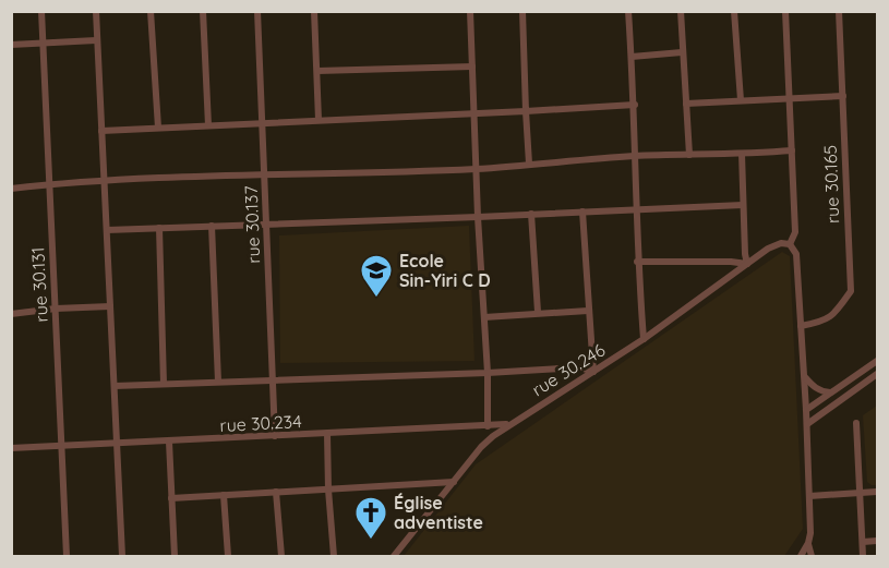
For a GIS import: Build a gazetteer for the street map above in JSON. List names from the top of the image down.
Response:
{
  "streets": {
    "street": [
      "rue 30.165",
      "rue 30.137",
      "rue 30.131",
      "rue 30.246",
      "rue 30.234"
    ]
  },
  "crossings": [
    ["rue 30.137", "rue 30.234"],
    ["rue 30.131", "rue 30.234"],
    ["rue 30.246", "rue 30.234"]
  ],
  "places": {
    "school or university": ["Ecole Sin-Yiri C D"],
    "church": ["Église adventiste"]
  }
}
